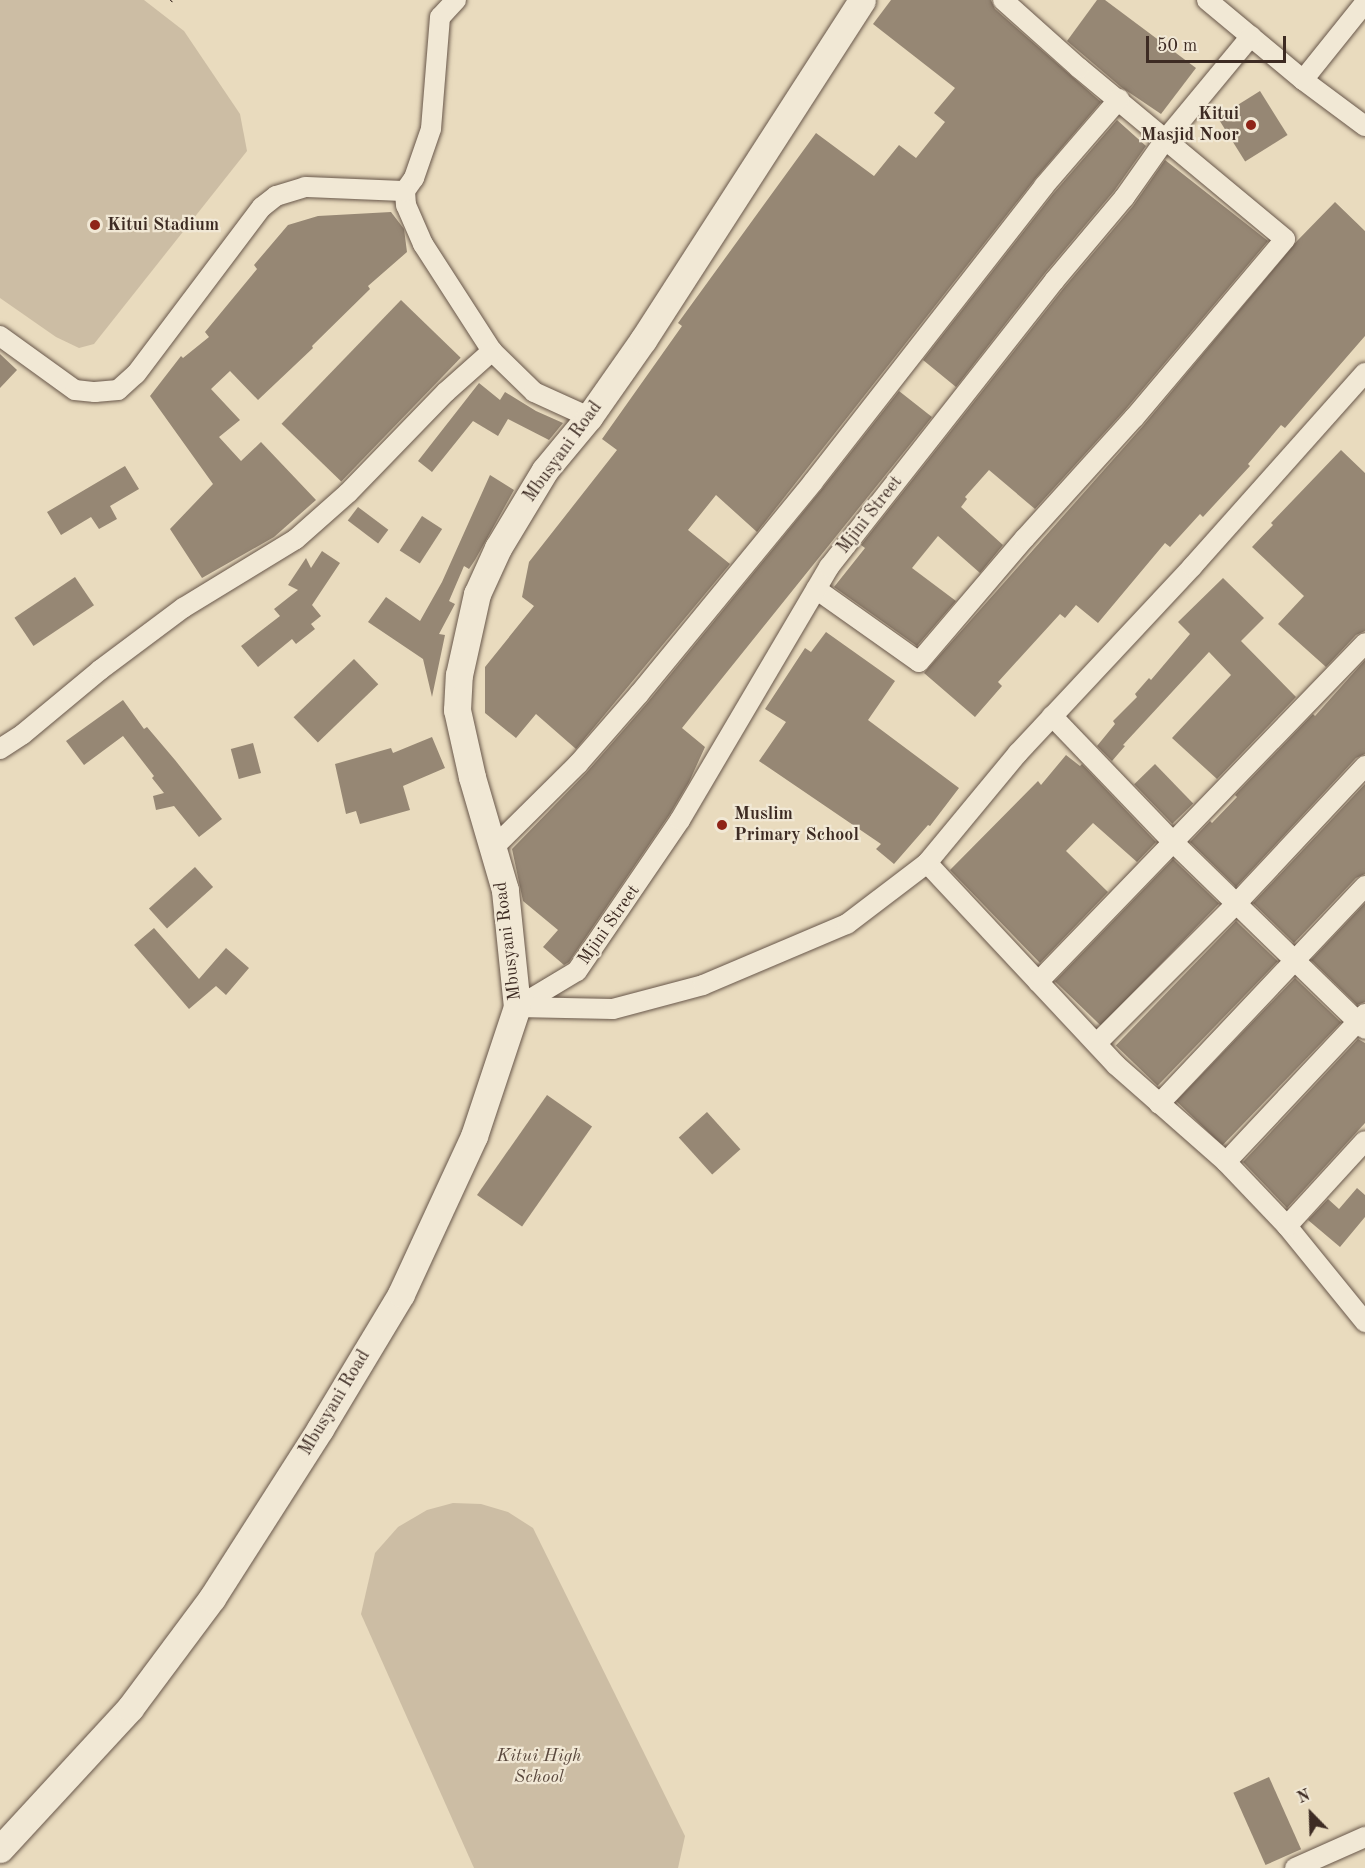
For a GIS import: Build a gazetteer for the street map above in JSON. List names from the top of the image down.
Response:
{
  "streets": {
    "street": ["Mbusyani Road", "Mjini Street"]
  },
  "crossings": [
    ["Mbusyani Road", "Mjini Street"]
  ],
  "parks": ["Kitui High School"],
  "places": ["Kitui Masjid Noor", "Kitui Stadium", "Muslim Primary School"],
  "scale_bar": "50 m",
  "north": "top left"
}
